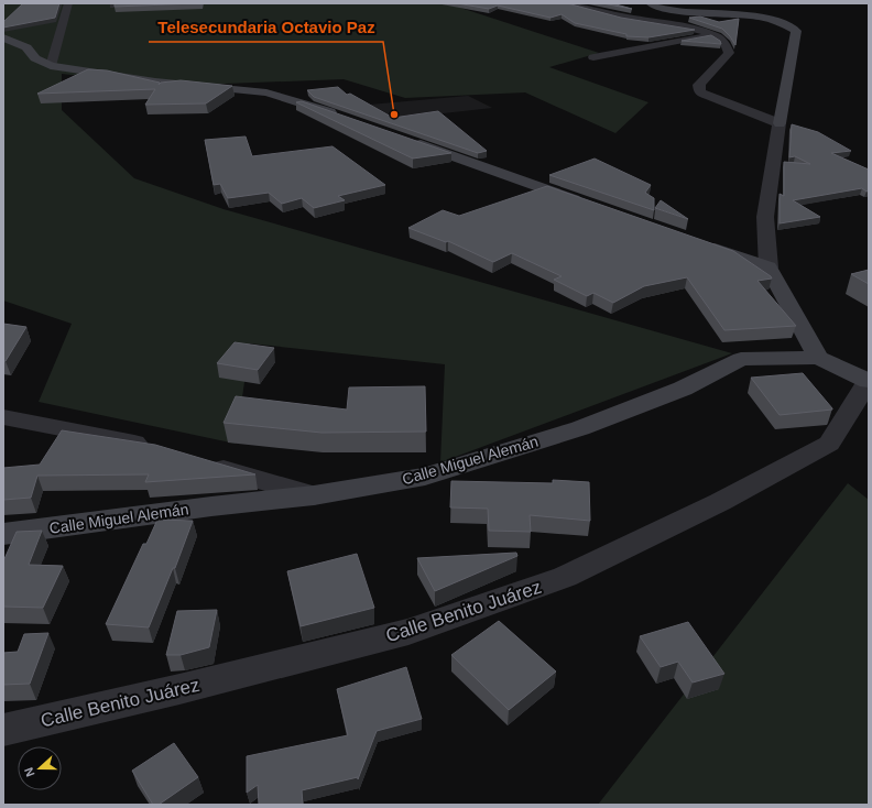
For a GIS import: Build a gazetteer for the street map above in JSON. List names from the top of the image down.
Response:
{
  "streets": {
    "street": ["Calle Miguel Alemán", "Calle Benito Juárez"]
  },
  "places": ["Telesecundaria Octavio Paz"],
  "north": "left"
}
